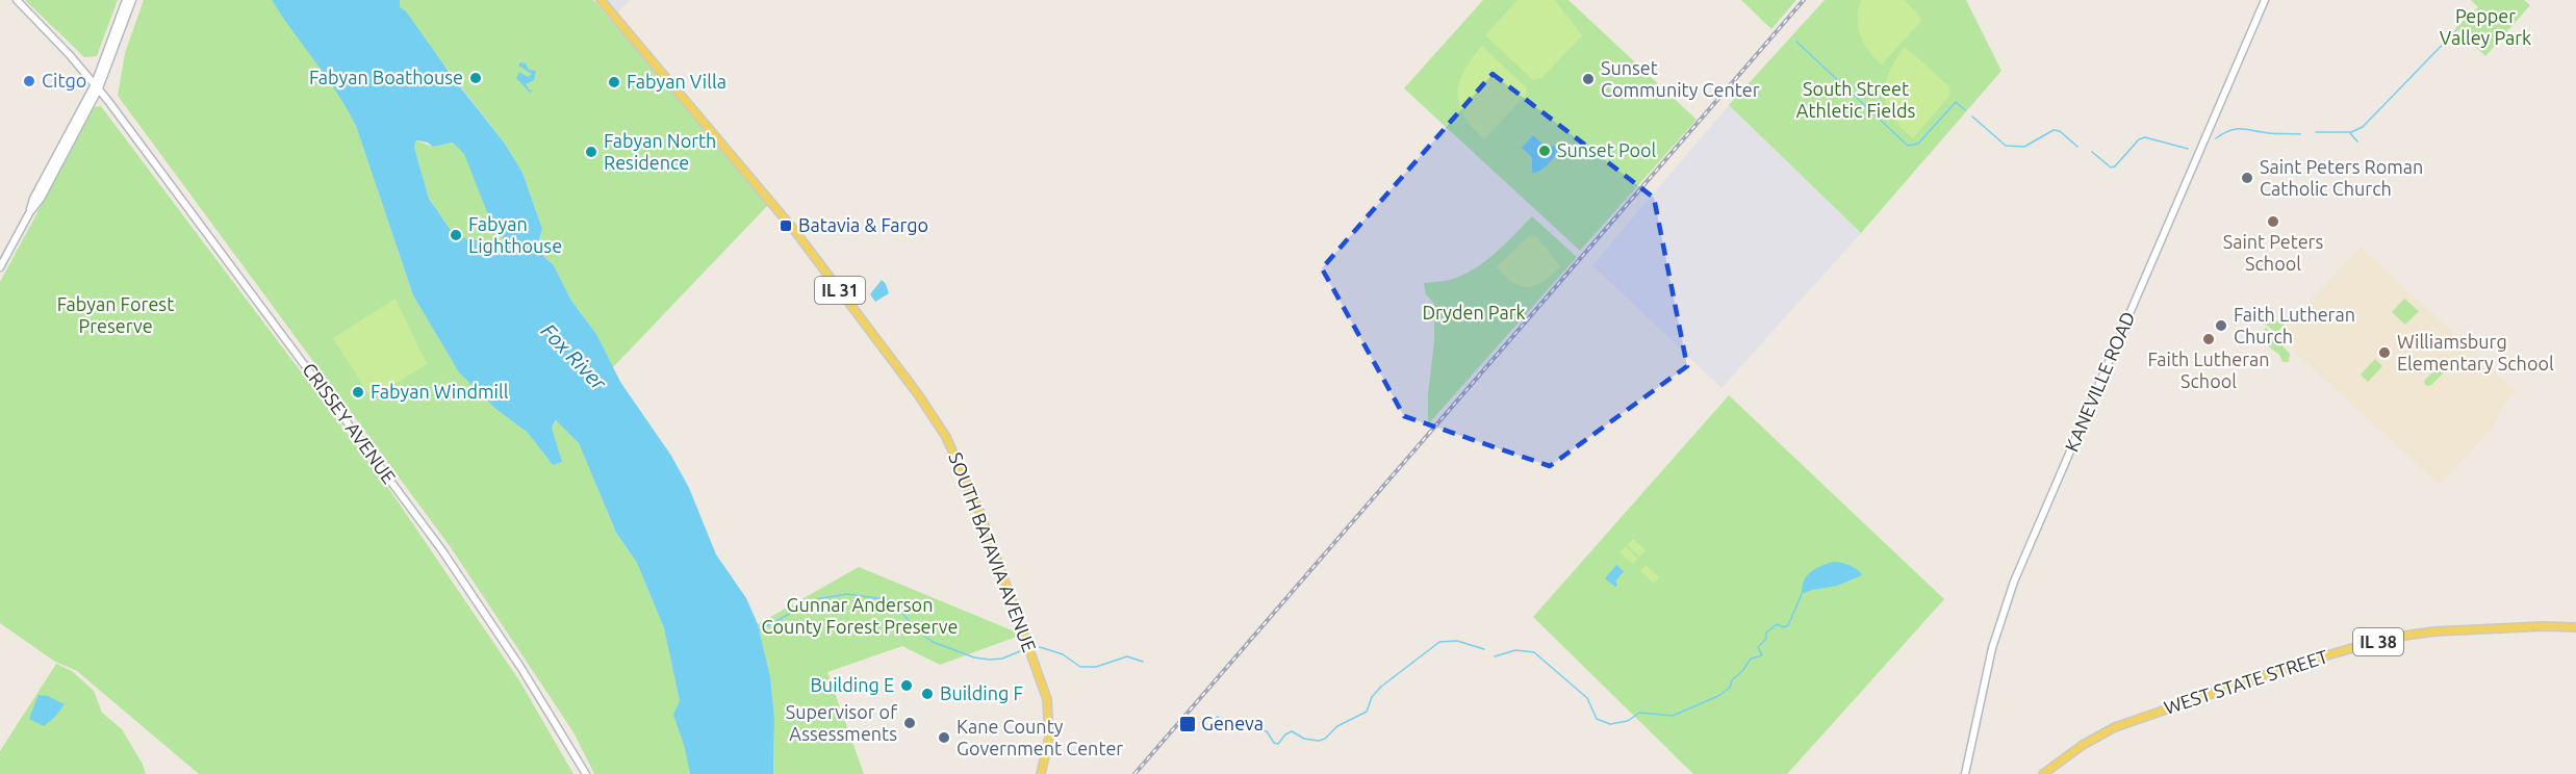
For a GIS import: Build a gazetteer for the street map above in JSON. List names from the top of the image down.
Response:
{
  "streets": {
    "main road": [
      "IL 31",
      "KANEVILLE ROAD",
      "CRISSEY AVENUE",
      "SOUTH BATAVIA AVENUE",
      "IL 38",
      "WEST STATE STREET"
    ]
  },
  "water": ["Fox River"],
  "parks": [
    "Pepper Valley Park",
    "South Street Athletic Fields",
    "Fabyan Forest Preserve",
    "Dryden Park",
    "Gunnar Anderson County Forest Preserve"
  ],
  "places": {
    "other": [
      "Fabyan Boathouse",
      "Sunset Community Center",
      "Citgo",
      "Fabyan Villa",
      "Sunset Pool",
      "Fabyan North Residence",
      "Saint Peters Roman Catholic Church",
      "Saint Peters School",
      "Fabyan Lighthouse",
      "Faith Lutheran Church",
      "Faith Lutheran School",
      "Williamsburg Elementary School",
      "Fabyan Windmill",
      "Building E",
      "Building F",
      "Supervisor of Assessments",
      "Kane County Government Center"
    ],
    "transit": ["Batavia & Fargo", "Geneva"]
  }
}
